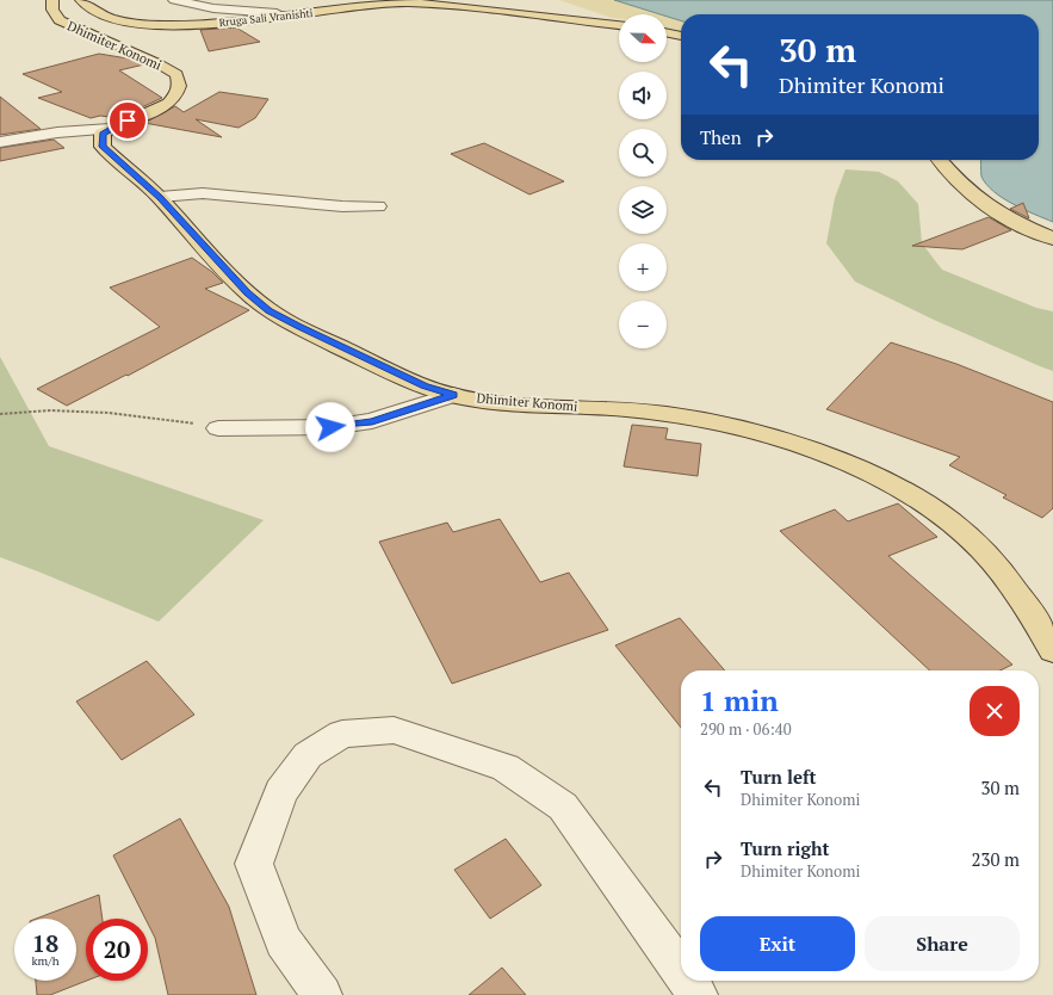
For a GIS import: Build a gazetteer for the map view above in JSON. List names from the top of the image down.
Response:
{
  "streets": {
    "main road": ["Rruga Sali Vranishti", "Dhimiter Konomi"]
  },
  "north": "right",
  "page": {
    "map_buttons": ["+", "−"],
    "turn": ["30 m", "Dhimiter Konomi"],
    "then": "Then",
    "heading": ["1 min", "290 m · 06:40"],
    "list": [
      {
        "name": "Turn left",
        "note": "Dhimiter Konomi",
        "value": "30 m"
      },
      {
        "name": "Turn right",
        "note": "Dhimiter Konomi",
        "value": "230 m"
      }
    ],
    "buttons": ["Exit", "Share"],
    "speed": "18 km/h",
    "limit": "20"
  }
}
